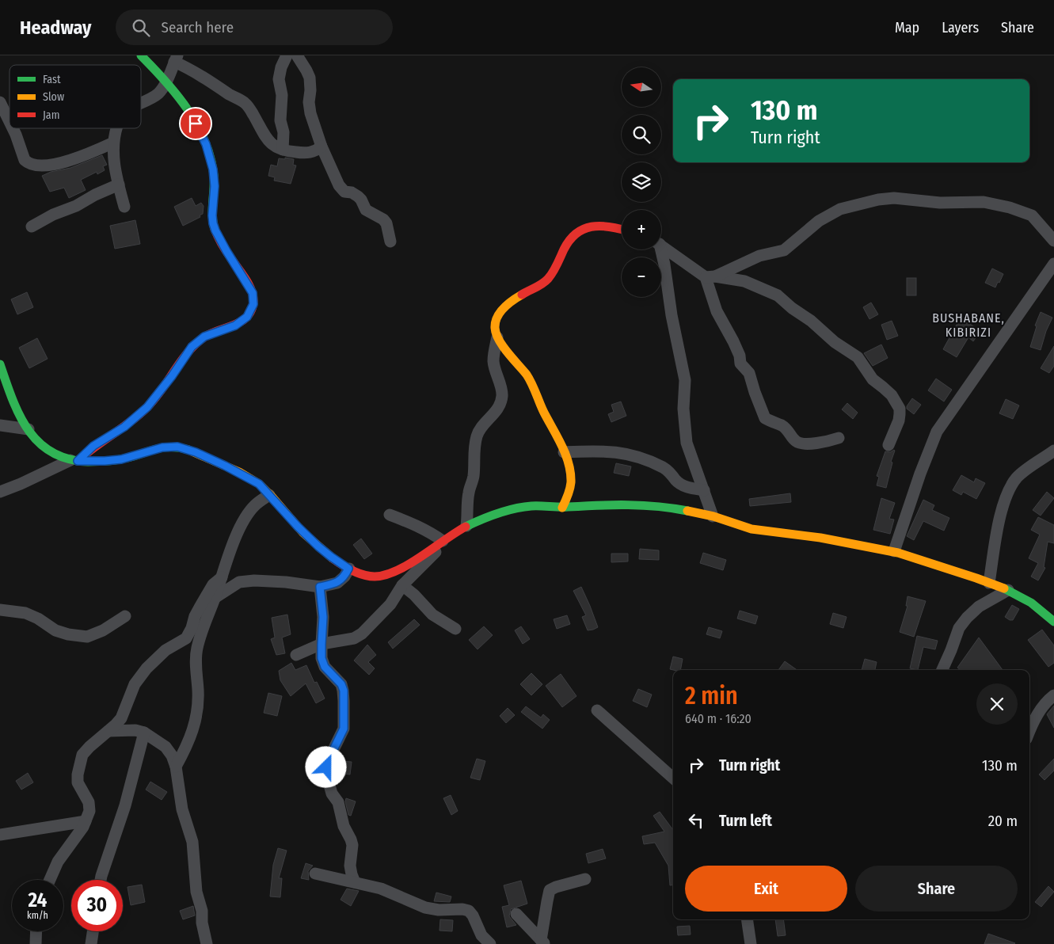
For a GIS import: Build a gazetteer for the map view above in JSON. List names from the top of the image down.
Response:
{
  "districts": ["BUSHABANE, KIBIRIZI"],
  "legend": ["Fast", "Slow", "Jam"],
  "north": "left",
  "page": {
    "header": "Headway",
    "search": "Search here",
    "nav": ["Map", "Layers", "Share"],
    "map_buttons": ["+", "−"],
    "turn": ["130 m", "Turn right"],
    "heading": ["2 min", "640 m · 16:20"],
    "list": [
      {
        "name": "Turn right",
        "value": "130 m"
      },
      {
        "name": "Turn left",
        "value": "20 m"
      }
    ],
    "buttons": ["Exit", "Share"],
    "speed": "24 km/h",
    "limit": "30"
  }
}
